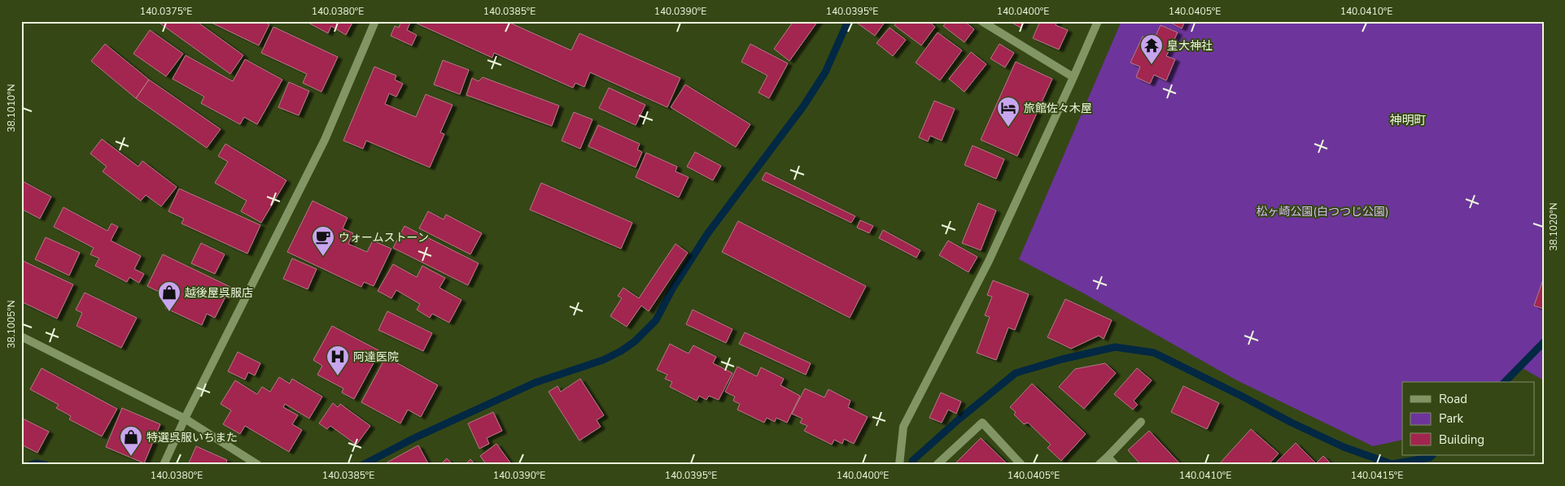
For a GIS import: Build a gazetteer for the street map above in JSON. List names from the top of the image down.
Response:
{
  "districts": ["神明町"],
  "parks": ["松ヶ崎公園(白つつじ公園)"],
  "places": {
    "temple": ["皇大神社"],
    "hotel": ["旅館佐々木屋"],
    "cafe": ["ウォームストーン"],
    "shop": ["越後屋呉服店", "特選呉服いちまた"],
    "hospital": ["阿達医院"]
  },
  "legend": ["Road", "Park", "Building"],
  "coordinates": [
    "140.0375°E",
    "140.0380°E",
    "140.0385°E",
    "140.0390°E",
    "140.0395°E",
    "140.0400°E",
    "140.0405°E",
    "140.0410°E",
    "38.1010°N",
    "38.1020°N",
    "38.1005°N",
    "140.0415°E"
  ]
}
